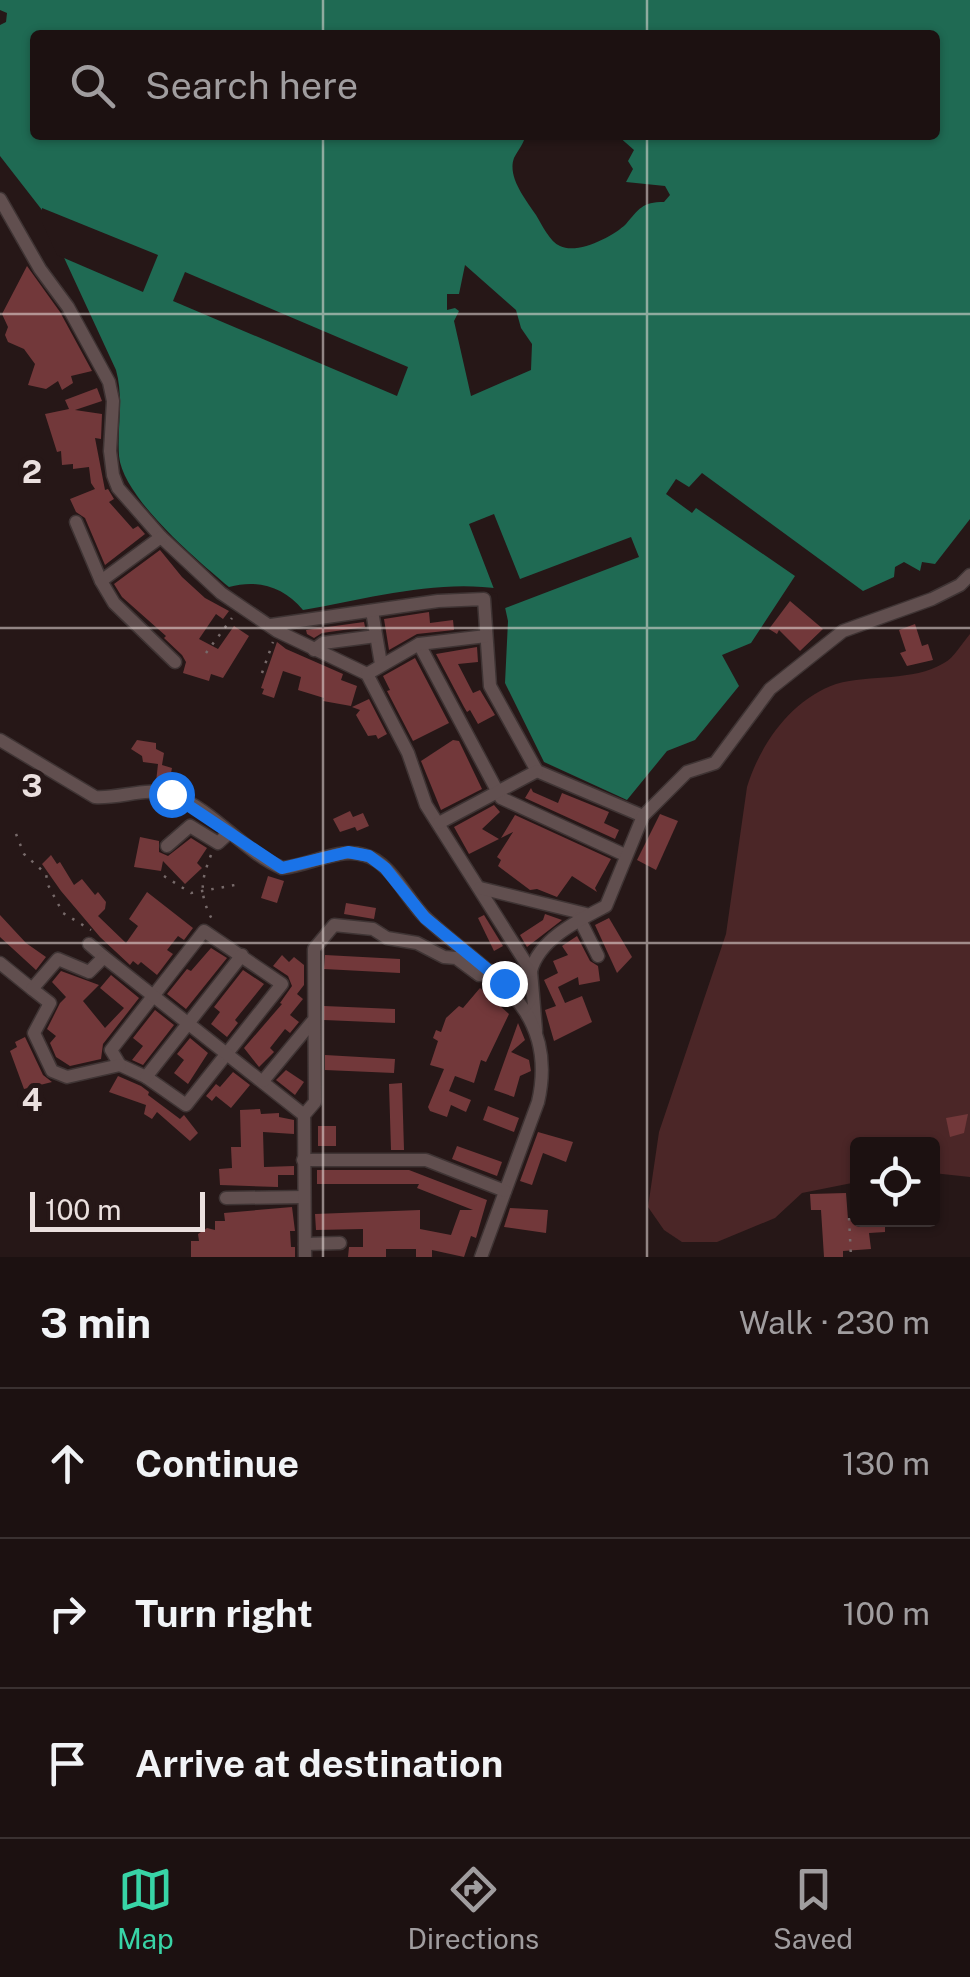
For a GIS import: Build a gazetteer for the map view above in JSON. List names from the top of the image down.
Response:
{
  "scale_bar": "100 m",
  "page": {
    "search": "Search here",
    "scale": "100 m",
    "heading": ["3 min", "Walk · 230 m"],
    "list": [
      ["Continue", "130 m"],
      ["Turn right", "100 m"],
      "Arrive at destination"
    ],
    "nav": ["Map", "Directions", "Saved"]
  },
  "grid": {
    "rows": ["2", "3", "4"]
  }
}
